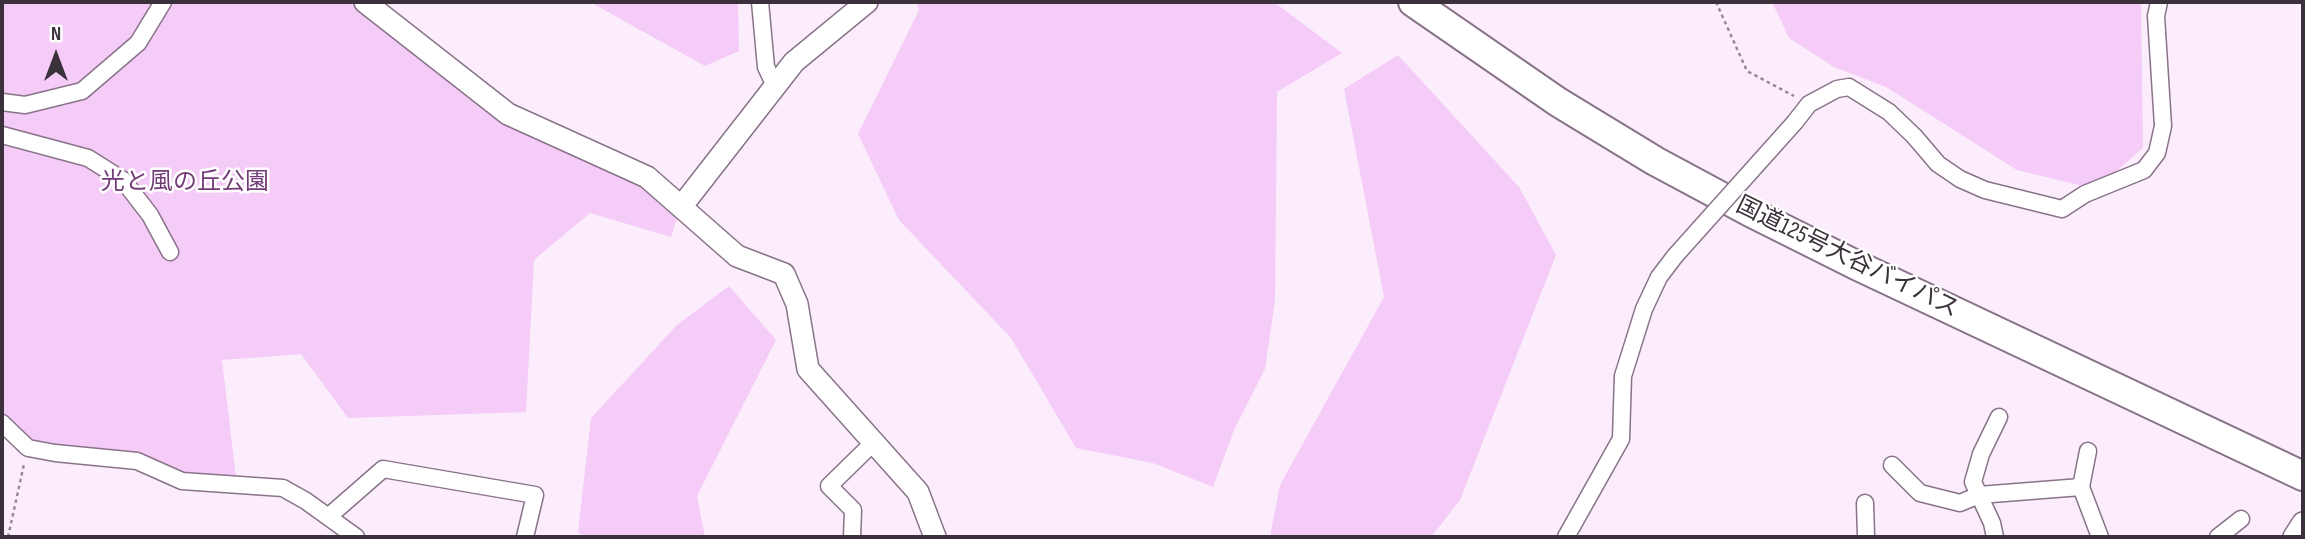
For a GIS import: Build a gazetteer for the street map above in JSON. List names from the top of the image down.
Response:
{
  "streets": {
    "highway": ["国道125号大谷バイパス"]
  },
  "parks": ["光と風の丘公園"],
  "north": "top"
}
